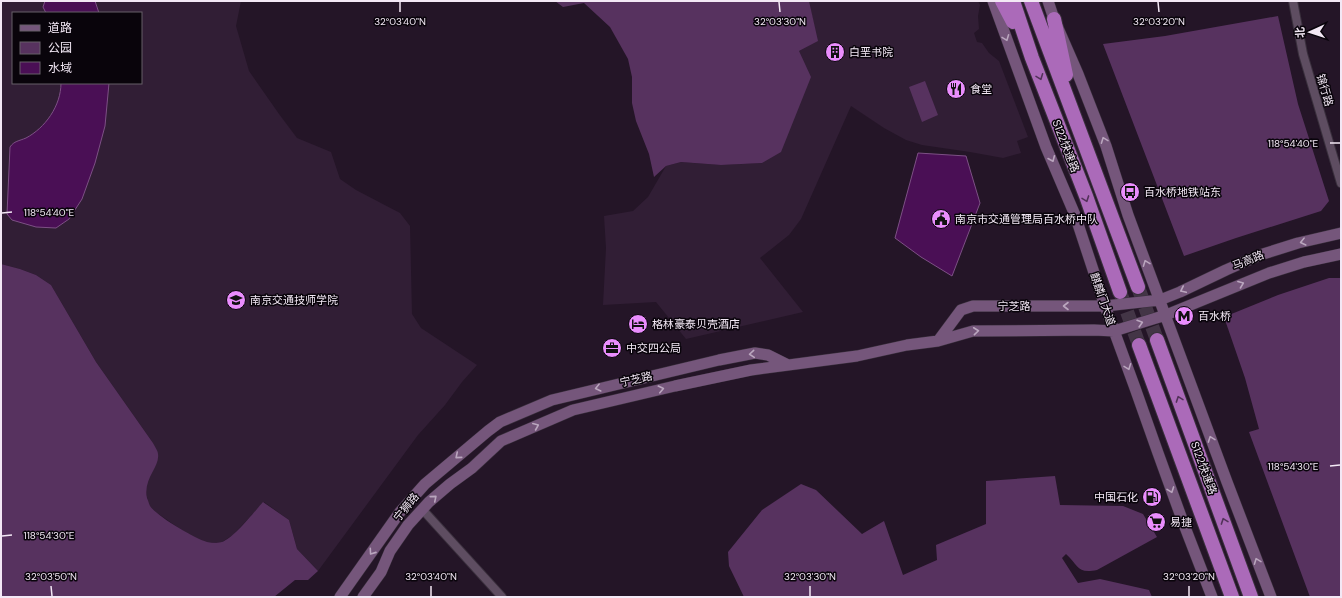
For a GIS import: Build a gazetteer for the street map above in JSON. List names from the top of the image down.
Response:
{
  "streets": {
    "highway": ["S122快速路"],
    "main road": [
      "马高路",
      "麒麟门大道",
      "宁芝路",
      "宁狮路"
    ],
    "street": ["锦行路"]
  },
  "crossings": [
    ["马高路", "麒麟门大道"],
    ["马高路", "宁芝路"],
    ["麒麟门大道", "宁芝路"],
    ["宁芝路", "宁狮路"]
  ],
  "places": {
    "building": ["白垩书院"],
    "restaurant": ["食堂"],
    "bus stop": ["百水桥地铁站东"],
    "public building": ["南京市交通管理局百水桥中队"],
    "school or university": ["南京交通技师学院"],
    "metro station": ["百水桥"],
    "hotel": ["格林豪泰贝壳酒店"],
    "office": ["中交四公局"],
    "fuel station": ["中国石化"],
    "supermarket": ["易捷"]
  },
  "legend": ["道路", "公园", "水域"],
  "north": "left",
  "coordinates": [
    "32°03'40\"N",
    "32°03'30\"N",
    "32°03'20\"N",
    "118°54'40\"E",
    "118°54'30\"E",
    "32°03'50\"N"
  ]
}
